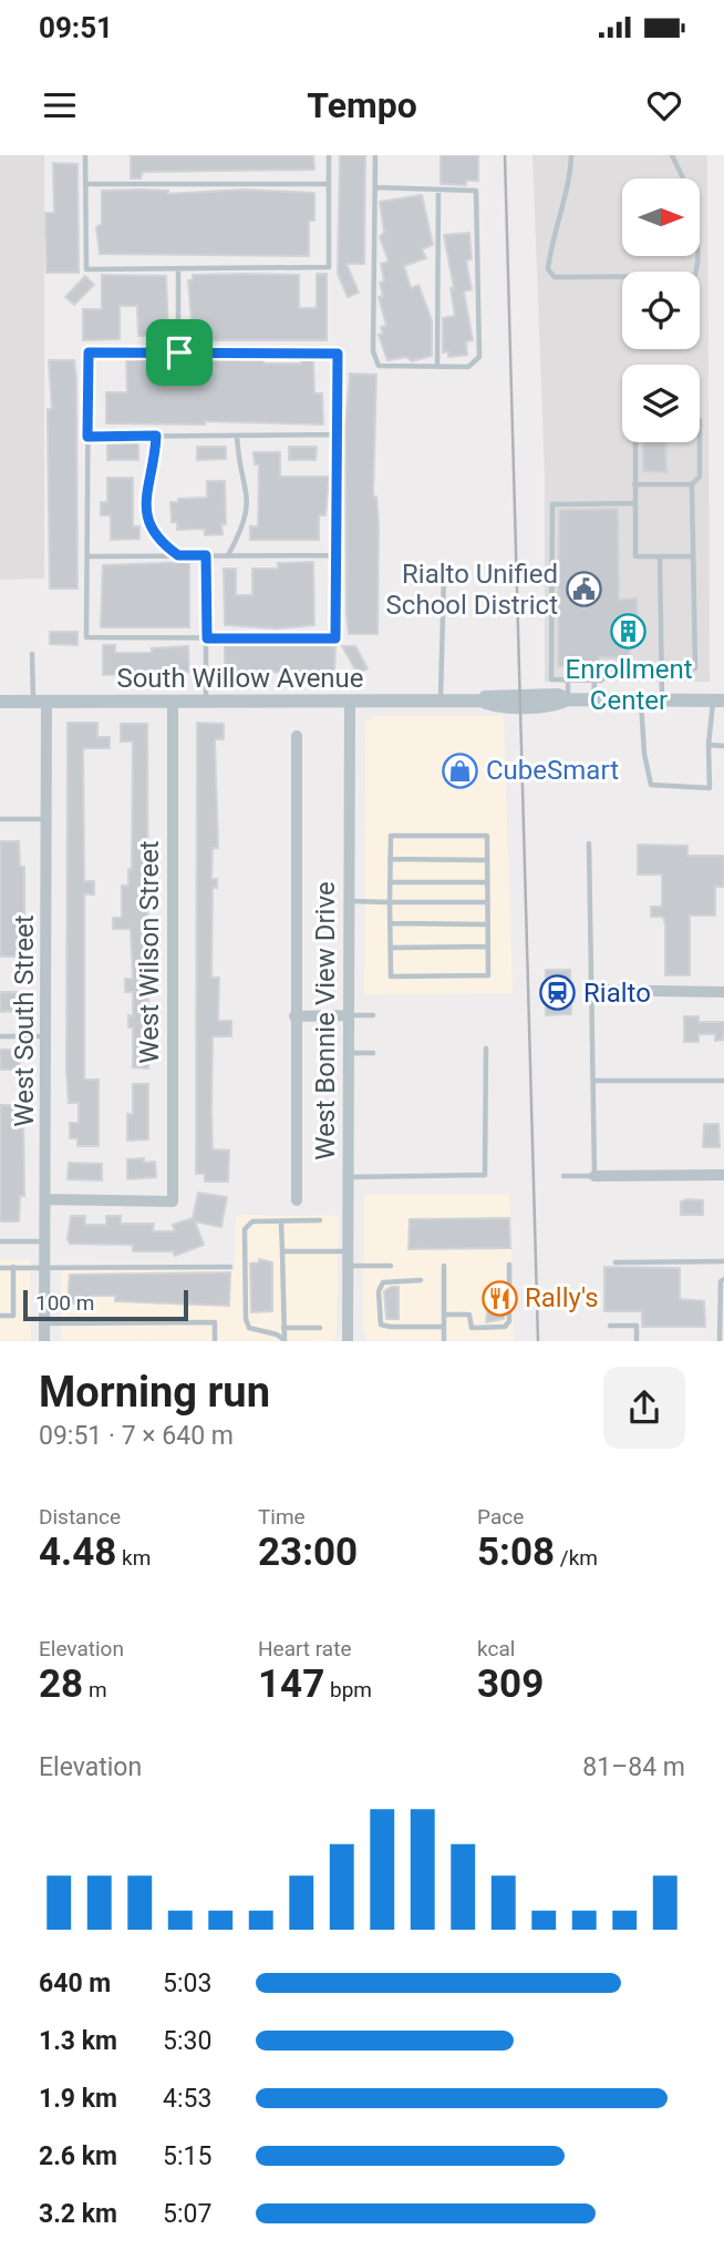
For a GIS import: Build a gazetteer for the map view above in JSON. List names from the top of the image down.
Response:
{
  "streets": {
    "street": [
      "South Willow Avenue",
      "West Wilson Street",
      "West South Street",
      "West Bonnie View Drive"
    ]
  },
  "crossings": [
    ["South Willow Avenue", "West Wilson Street"],
    ["South Willow Avenue", "West South Street"],
    ["South Willow Avenue", "West Bonnie View Drive"],
    ["West Wilson Street", "West South Street"]
  ],
  "places": {
    "public building": ["Rialto Unified School District"],
    "building": ["Enrollment Center"],
    "shop": ["CubeSmart"],
    "station": ["Rialto"],
    "restaurant": ["Rally's"]
  },
  "scale_bar": "100 m",
  "north": "right",
  "page": {
    "status": "09:51",
    "header": "Tempo",
    "scale": "100 m",
    "heading": ["Morning run", "09:51 · 7 × 640 m"],
    "stats": [
      ["Distance", "4.48 km"],
      ["Time", "23:00"],
      ["Pace", "5:08 /km"],
      ["Elevation", "28 m"],
      ["Heart rate", "147 bpm"],
      ["kcal", "309"]
    ],
    "chart": ["Elevation", "81–84 m"],
    "list": [
      {
        "name": "640 m",
        "note": "5:03"
      },
      {
        "name": "1.3 km",
        "note": "5:30"
      },
      {
        "name": "1.9 km",
        "note": "4:53"
      },
      {
        "name": "2.6 km",
        "note": "5:15"
      },
      {
        "name": "3.2 km",
        "note": "5:07"
      }
    ]
  }
}
